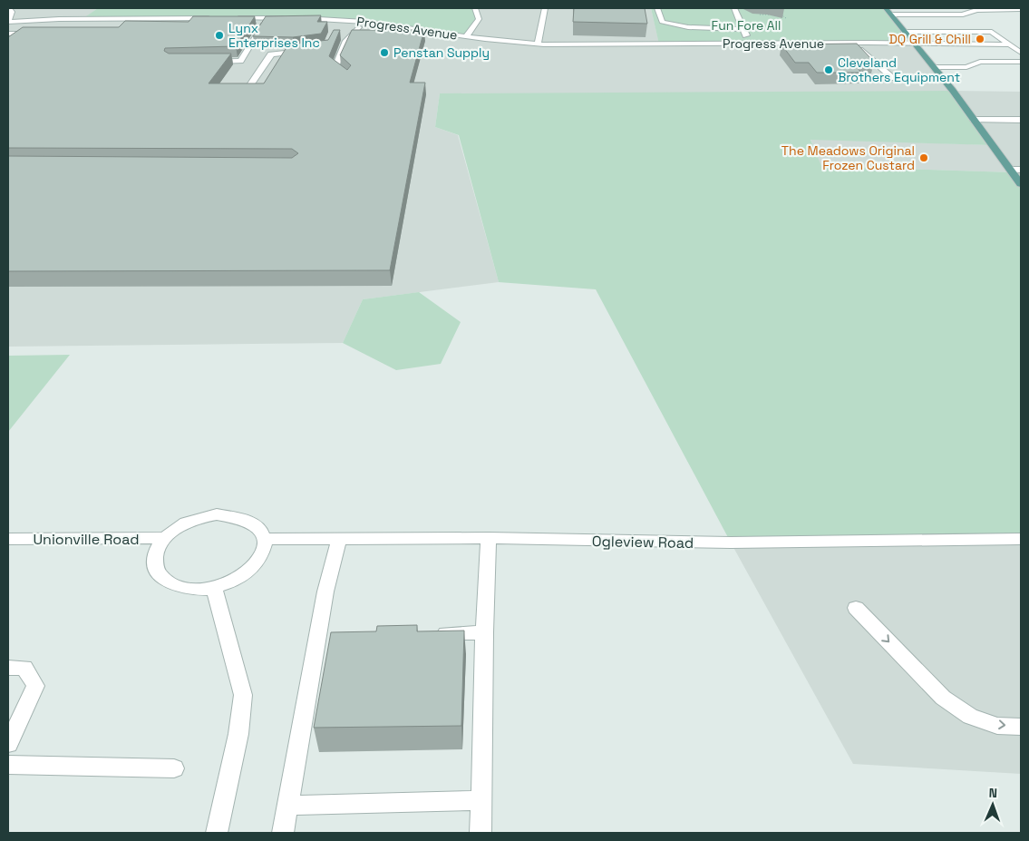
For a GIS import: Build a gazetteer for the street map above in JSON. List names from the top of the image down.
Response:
{
  "streets": {
    "street": ["Progress Avenue", "Unionville Road", "Ogleview Road"]
  },
  "crossings": [
    ["Unionville Road", "Ogleview Road"]
  ],
  "parks": ["Fun Fore All"],
  "places": [
    "Lynx Enterprises Inc",
    "DQ Grill & Chill",
    "Penstan Supply",
    "Cleveland Brothers Equipment",
    "The Meadows Original Frozen Custard"
  ],
  "north": "top"
}
